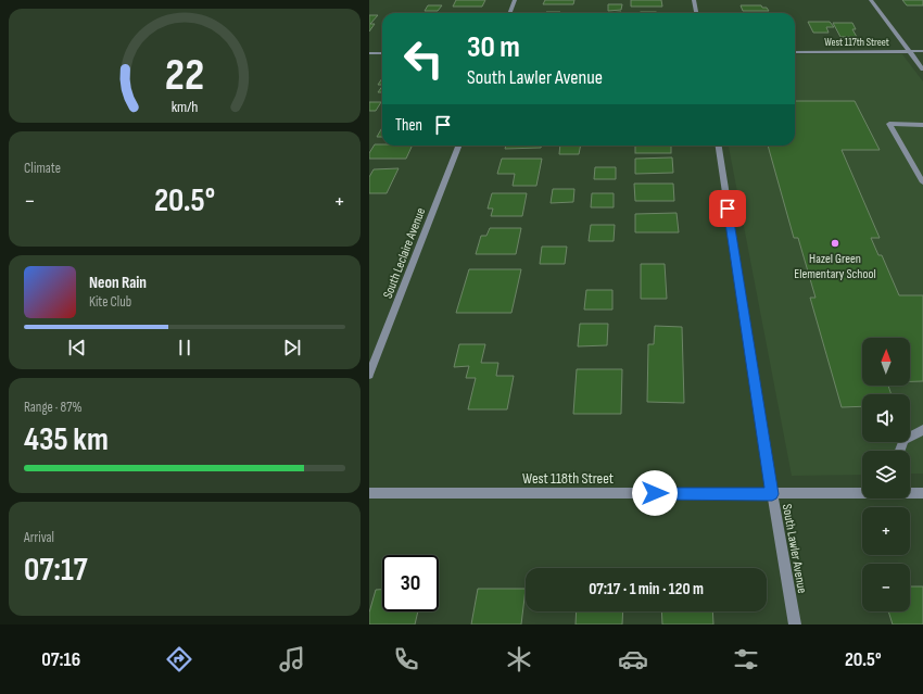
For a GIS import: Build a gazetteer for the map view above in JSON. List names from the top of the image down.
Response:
{
  "streets": {
    "street": [
      "West 117th Street",
      "South Leclaire Avenue",
      "West 118th Street",
      "South Lawler Avenue"
    ]
  },
  "crossings": [
    ["West 118th Street", "South Lawler Avenue"]
  ],
  "places": ["Hazel Green Elementary School"],
  "north": "top",
  "page": {
    "turn": ["30 m", "South Lawler Avenue"],
    "then": "Then",
    "tile": [
      "Climate",
      ["Range · 87%", "435 km"],
      ["Arrival", "07:17"]
    ],
    "heat": ["−", "20.5°", "+"],
    "song": ["Neon Rain", "Kite Club"],
    "map_buttons": ["+", "−"],
    "limit": "30",
    "trip": "07:17 · 1 min · 120 m",
    "tabs": ["07:16", "20.5°"],
    "gauge": ["22", "km/h"]
  }
}
